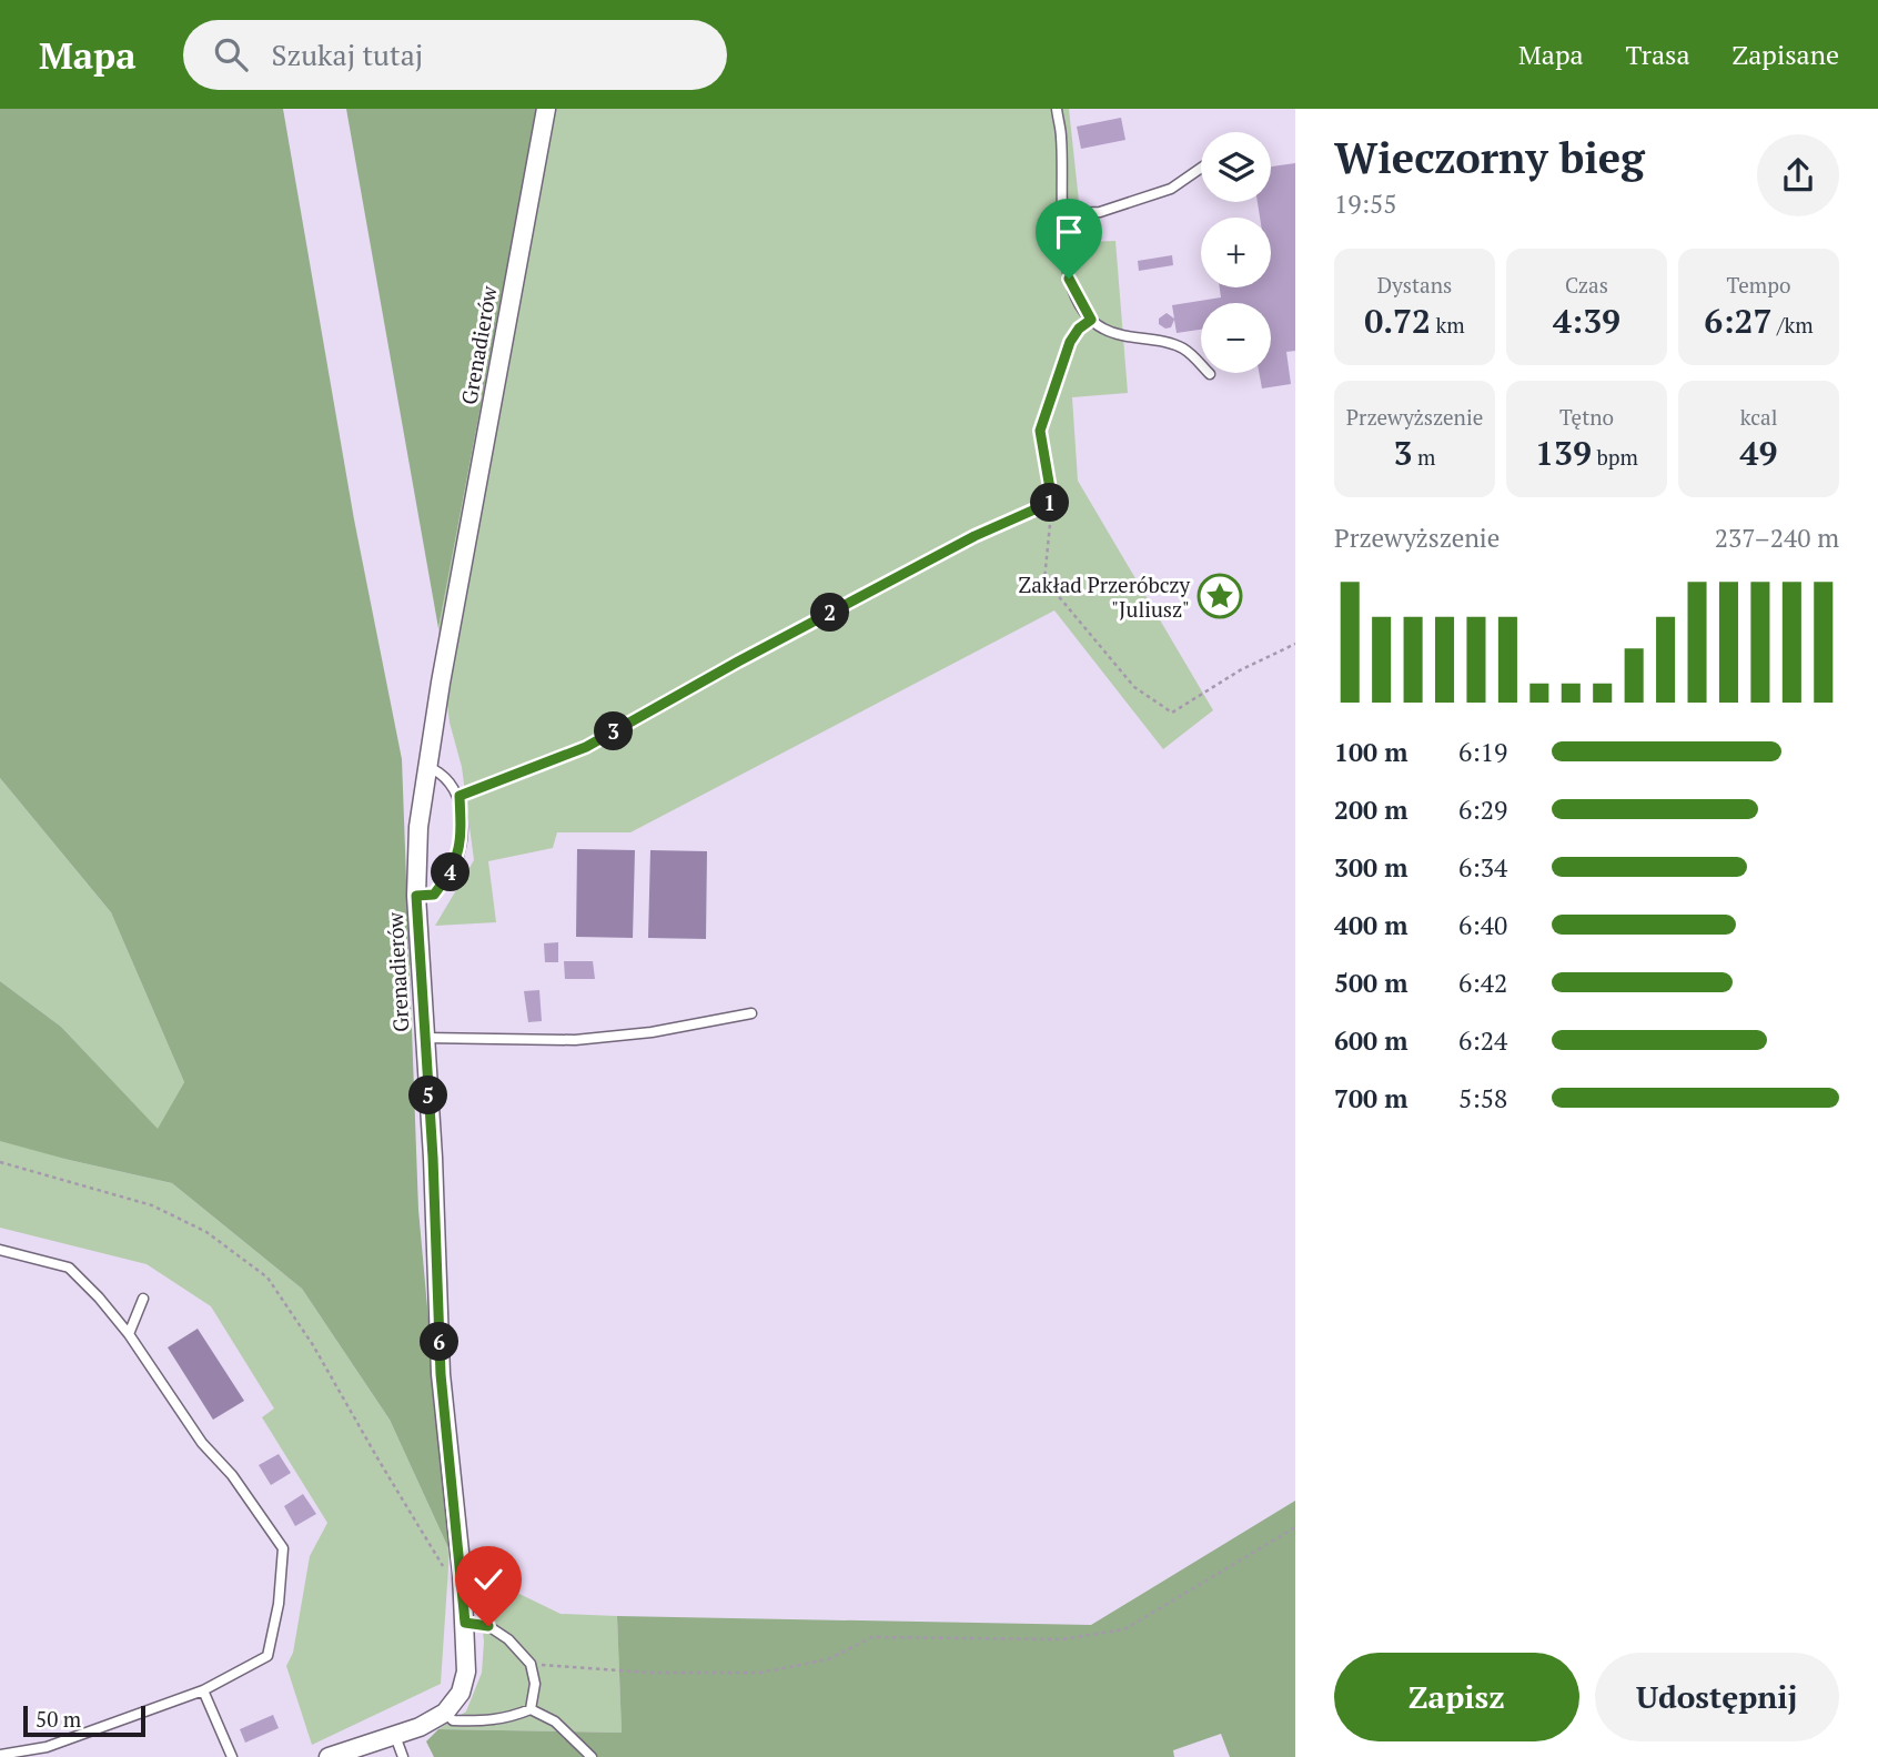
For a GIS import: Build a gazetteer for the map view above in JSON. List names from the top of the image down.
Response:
{
  "streets": {
    "street": ["Grenadierów"]
  },
  "places": {
    "place": ["Zakład Przeróbczy \"Juliusz\""]
  },
  "scale_bar": "50 m",
  "page": {
    "header": "Mapa",
    "search": "Szukaj tutaj",
    "nav": ["Mapa", "Trasa", "Zapisane"],
    "heading": ["Wieczorny bieg", "19:55"],
    "map_buttons": ["+", "−"],
    "stats": [
      ["Dystans", "0.72 km"],
      ["Czas", "4:39"],
      ["Tempo", "6:27 /km"],
      ["Przewyższenie", "3 m"],
      ["Tętno", "139 bpm"],
      ["kcal", "49"]
    ],
    "pins": [
      "1",
      "2",
      "3",
      "4",
      "5",
      "6"
    ],
    "chart": ["Przewyższenie", "237–240 m"],
    "list": [
      {
        "name": "100 m",
        "note": "6:19"
      },
      {
        "name": "200 m",
        "note": "6:29"
      },
      {
        "name": "300 m",
        "note": "6:34"
      },
      {
        "name": "400 m",
        "note": "6:40"
      },
      {
        "name": "500 m",
        "note": "6:42"
      },
      {
        "name": "600 m",
        "note": "6:24"
      },
      {
        "name": "700 m",
        "note": "5:58"
      }
    ],
    "buttons": ["Zapisz", "Udostępnij"],
    "scale": "50 m"
  }
}
